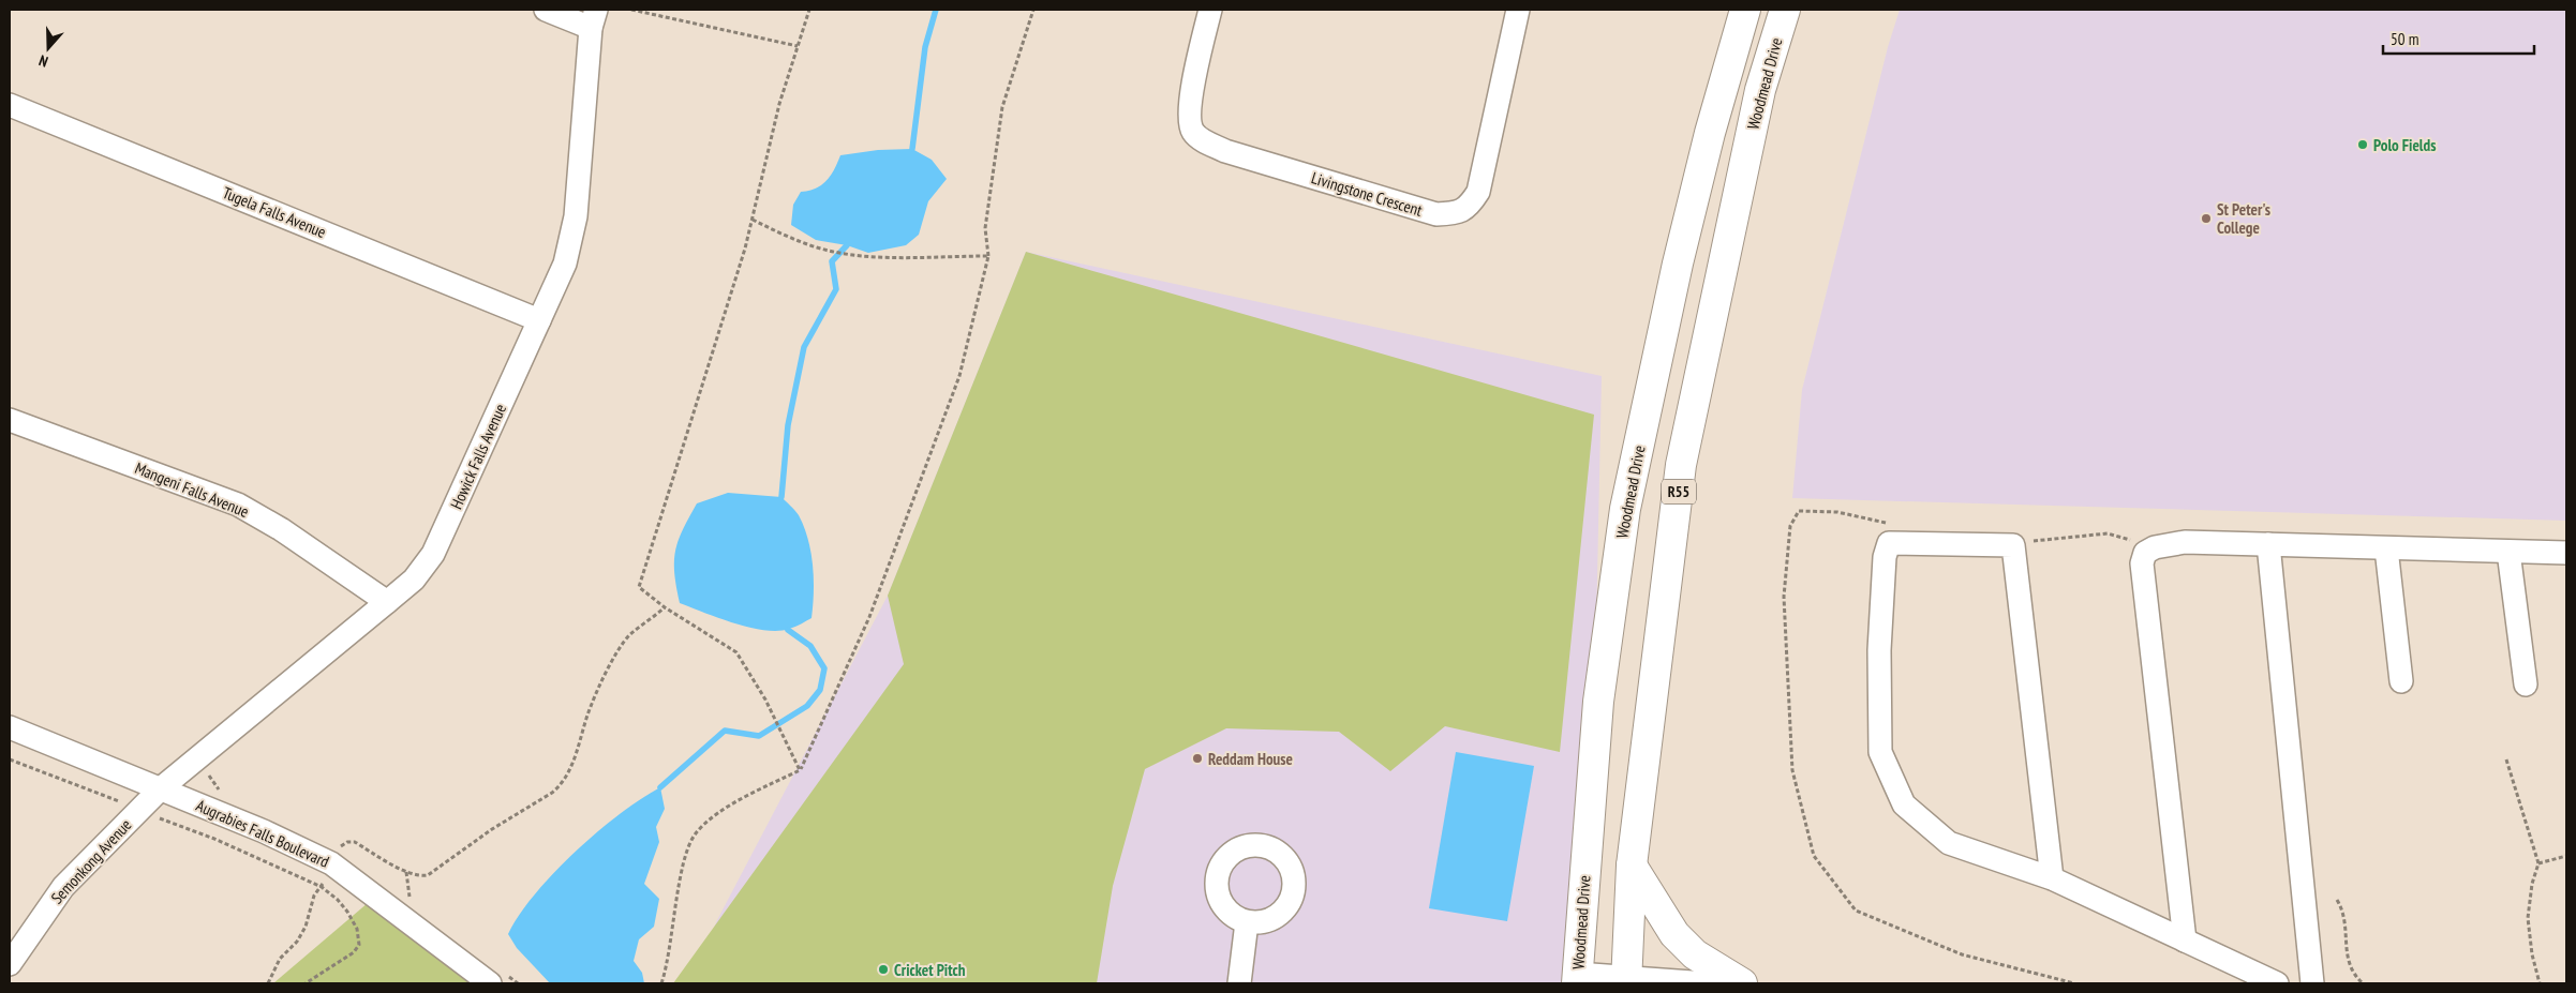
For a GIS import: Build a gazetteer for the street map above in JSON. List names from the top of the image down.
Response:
{
  "streets": {
    "main road": ["Woodmead Drive", "R55"],
    "street": [
      "Livingstone Crescent",
      "Tugela Falls Avenue",
      "Howick Falls Avenue",
      "Mangeni Falls Avenue",
      "Augrabies Falls Boulevard",
      "Semonkong Avenue"
    ]
  },
  "crossings": [
    ["Tugela Falls Avenue", "Howick Falls Avenue"],
    ["Howick Falls Avenue", "Mangeni Falls Avenue"],
    ["Howick Falls Avenue", "Augrabies Falls Boulevard"],
    ["Howick Falls Avenue", "Semonkong Avenue"],
    ["Augrabies Falls Boulevard", "Semonkong Avenue"]
  ],
  "places": [
    "Polo Fields",
    "St Peter's College",
    "Reddam House",
    "Cricket Pitch"
  ],
  "scale_bar": "50 m",
  "north": "bottom"
}
